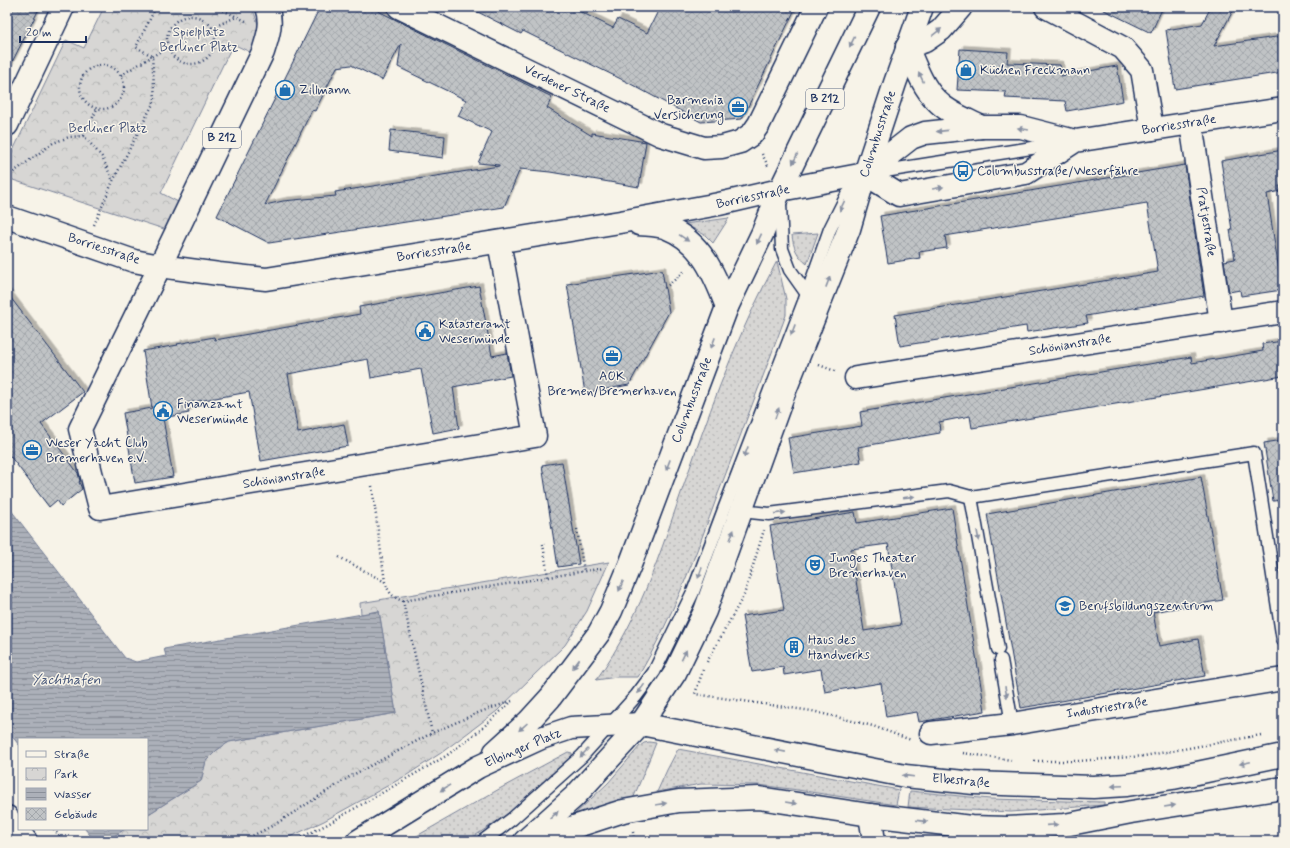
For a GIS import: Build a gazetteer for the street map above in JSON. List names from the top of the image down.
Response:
{
  "streets": {
    "main road": [
      "Verdener Straße",
      "B 212",
      "Borriesstraße",
      "Columbusstraße",
      "Pratjestraße",
      "Schönianstraße",
      "Industriestraße",
      "Elbinger Platz",
      "Elbestraße"
    ]
  },
  "crossings": [
    ["B 212", "Borriesstraße"],
    ["B 212", "Schönianstraße"],
    ["Borriesstraße", "Columbusstraße"],
    ["Borriesstraße", "Pratjestraße"],
    ["Borriesstraße", "Schönianstraße"],
    ["Columbusstraße", "Elbinger Platz"],
    ["Columbusstraße", "Elbestraße"],
    ["Pratjestraße", "Schönianstraße"],
    ["Elbinger Platz", "Elbestraße"]
  ],
  "one_way": ["Elbinger Platz"],
  "water": ["Yachthafen"],
  "parks": ["Spielplatz Berliner Platz", "Berliner Platz"],
  "places": {
    "shop": ["Küchen Freckmann", "Zillmann"],
    "office": ["Barmenia Versicherung", "AOK Bremen/Bremerhaven", "Weser Yacht Club Bremerhaven e.V."],
    "bus stop": ["Columbusstraße/Weserfähre"],
    "public building": ["Katasteramt Wesermünde", "Finanzamt Wesermünde"],
    "theatre": ["Junges Theater Bremerhaven"],
    "school or university": ["Berufsbildungszentrum"],
    "building": ["Haus des Handwerks"]
  },
  "legend": [
    "Straße",
    "Park",
    "Wasser",
    "Gebäude"
  ],
  "scale_bar": "20 m"
}
